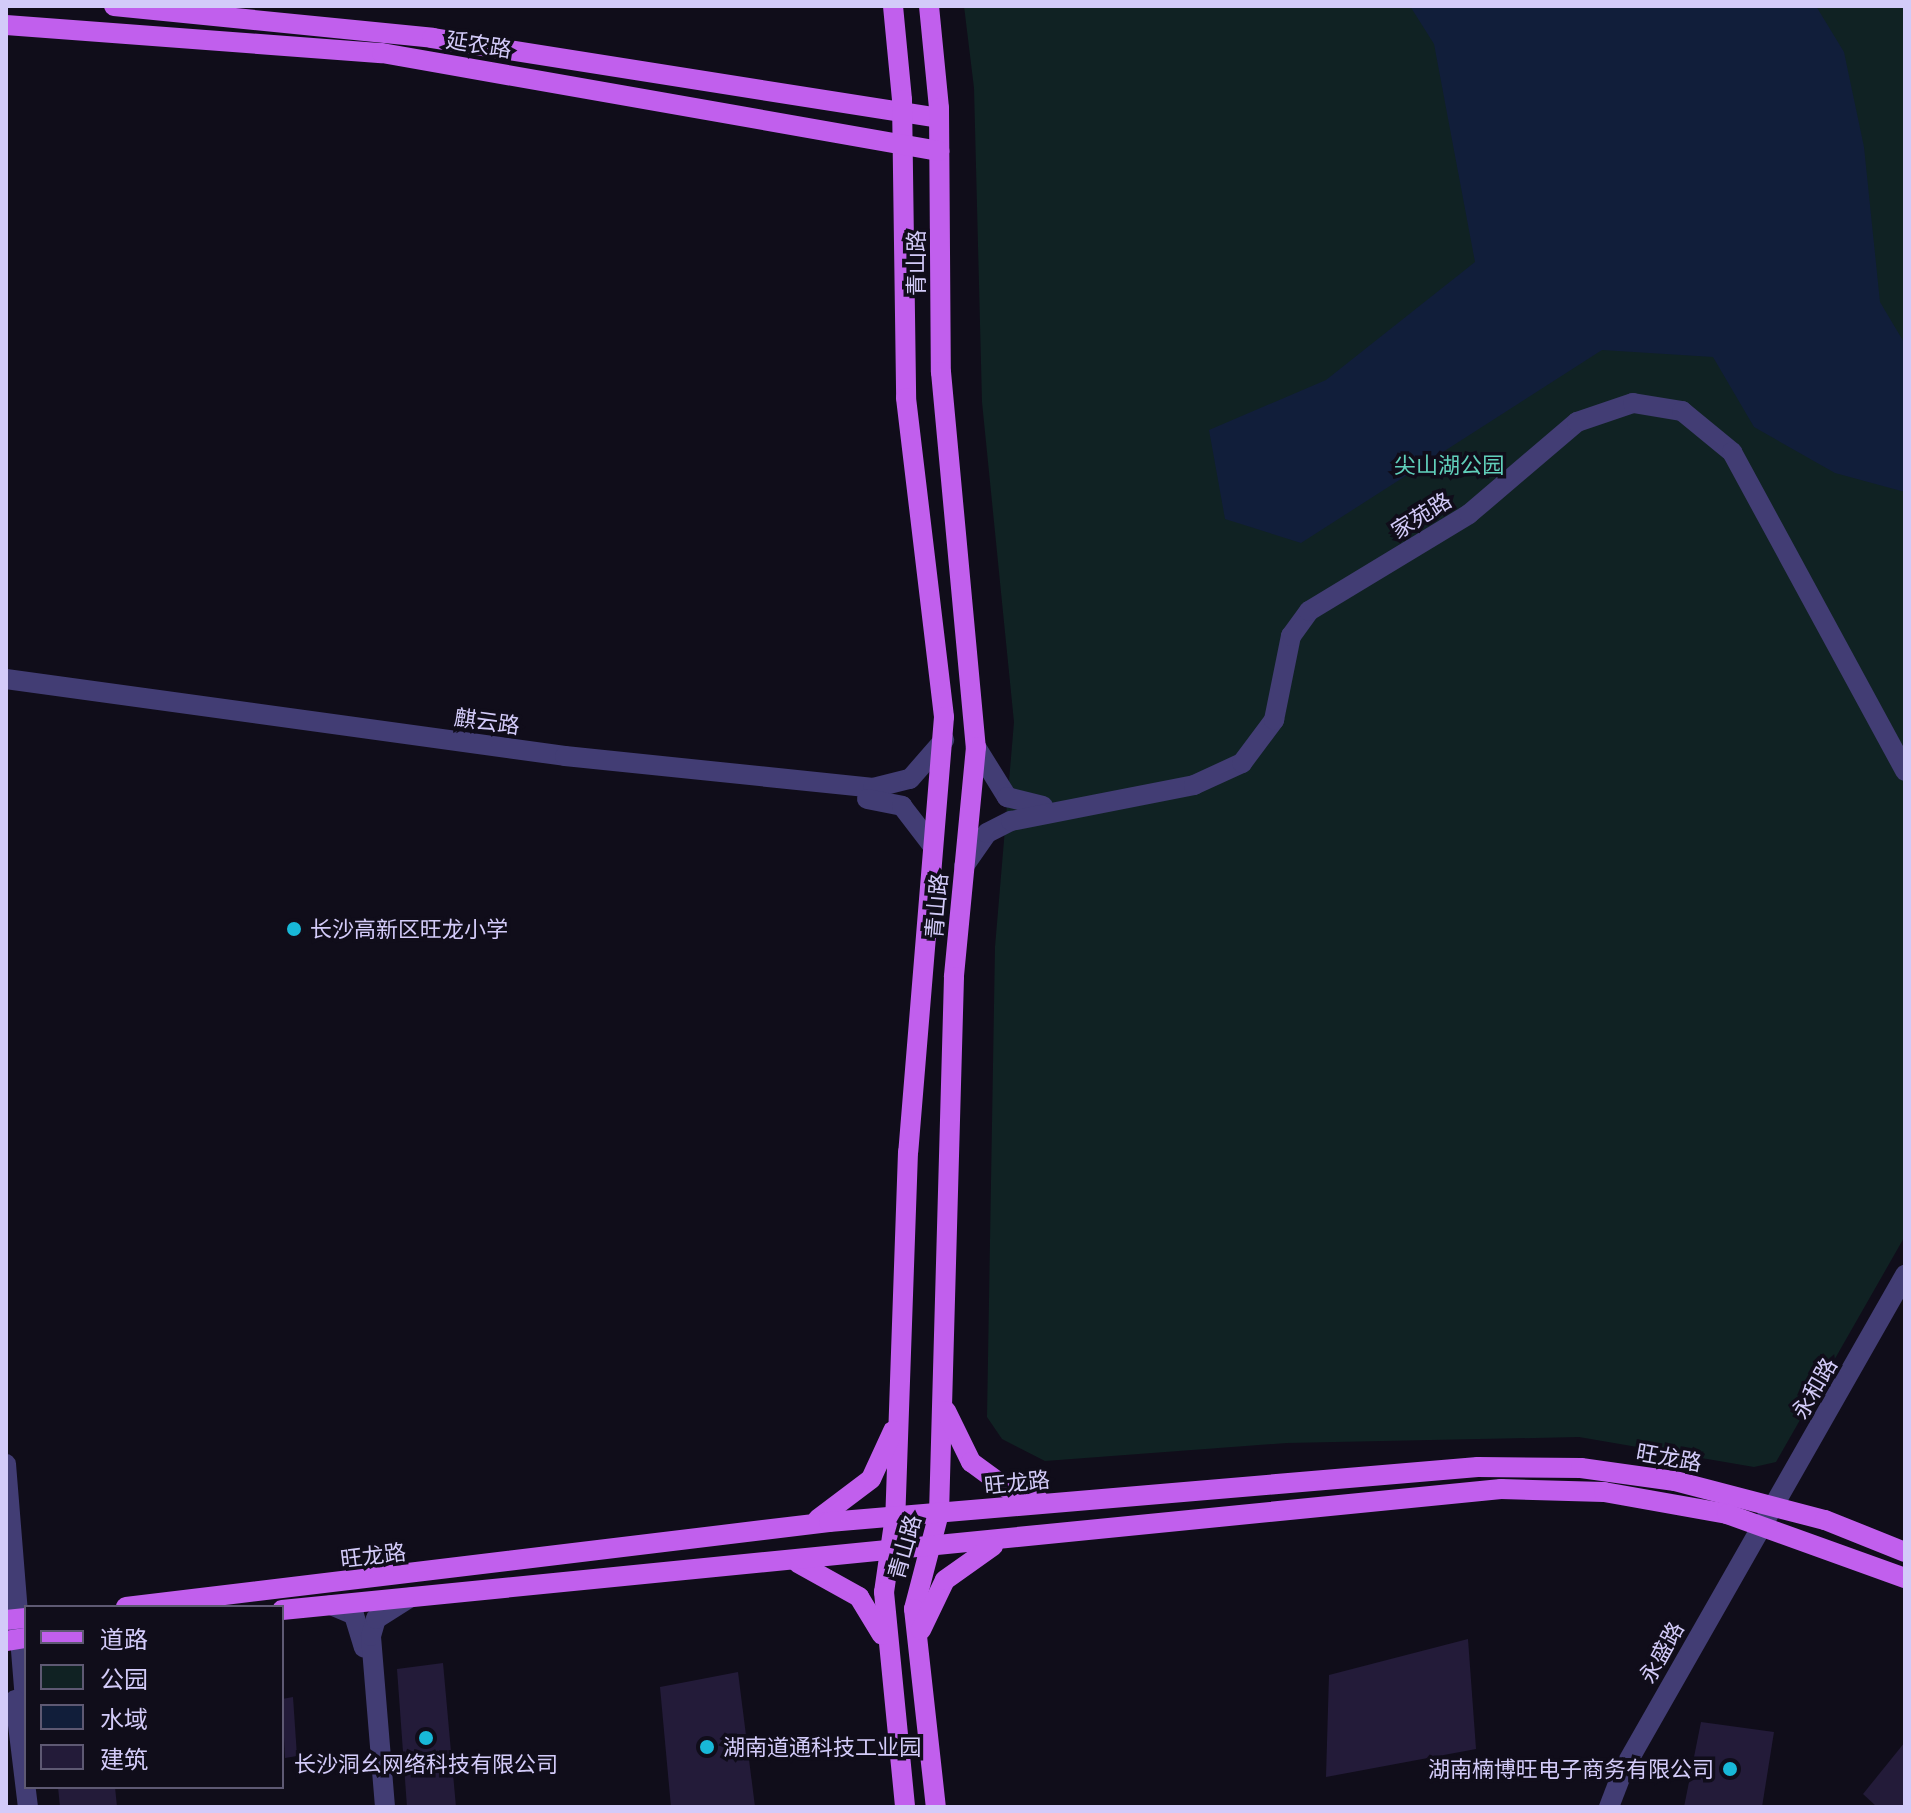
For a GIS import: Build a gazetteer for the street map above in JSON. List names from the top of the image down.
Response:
{
  "streets": {
    "main road": ["延农路", "青山路", "旺龙路"],
    "street": [
      "家苑路",
      "麒云路",
      "永和路",
      "永盛路"
    ]
  },
  "crossings": [
    ["延农路", "青山路"],
    ["青山路", "家苑路"],
    ["青山路", "麒云路"],
    ["青山路", "旺龙路"],
    ["永和路", "旺龙路"],
    ["永和路", "永盛路"],
    ["旺龙路", "永盛路"]
  ],
  "parks": ["尖山湖公园"],
  "places": [
    "长沙高新区旺龙小学",
    "长沙洞幺网络科技有限公司",
    "湖南道通科技工业园",
    "湖南楠博旺电子商务有限公司"
  ],
  "legend": [
    "道路",
    "公园",
    "水域",
    "建筑"
  ]
}
